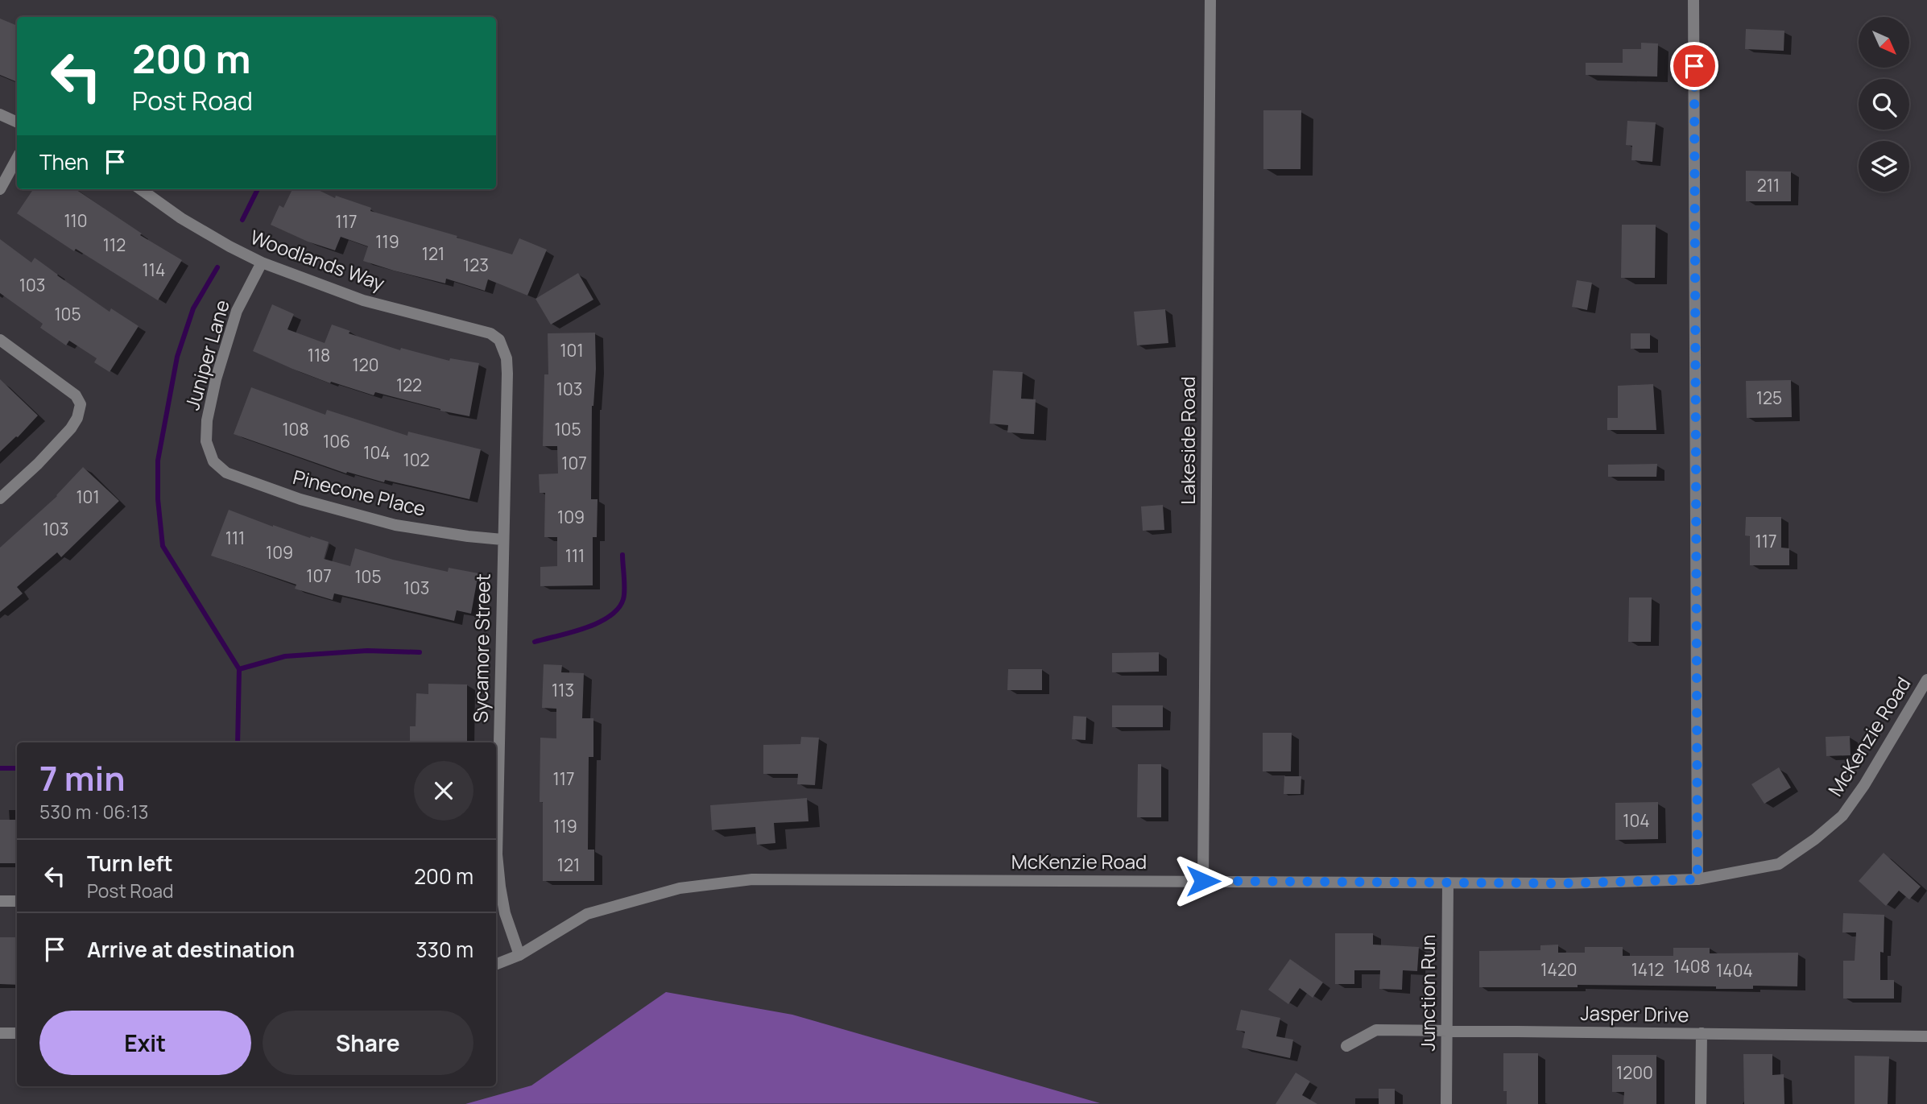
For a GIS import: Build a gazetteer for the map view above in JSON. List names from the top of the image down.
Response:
{
  "streets": {
    "street": [
      "Woodlands Way",
      "Juniper Lane",
      "Lakeside Road",
      "Pinecone Place",
      "Sycamore Street",
      "McKenzie Road",
      "Junction Run",
      "Jasper Drive"
    ]
  },
  "crossings": [
    ["Woodlands Way", "Juniper Lane"],
    ["Woodlands Way", "Sycamore Street"],
    ["Juniper Lane", "Pinecone Place"],
    ["Lakeside Road", "McKenzie Road"],
    ["Pinecone Place", "Sycamore Street"],
    ["Sycamore Street", "McKenzie Road"],
    ["McKenzie Road", "Junction Run"],
    ["Junction Run", "Jasper Drive"]
  ],
  "house_numbers": [
    "211",
    "110",
    "117",
    "119",
    "112",
    "121",
    "123",
    "114",
    "103",
    "105",
    "101",
    "118",
    "120",
    "122",
    "103",
    "125",
    "108",
    "105",
    "106",
    "104",
    "102",
    "107",
    "101",
    "109",
    "103",
    "111",
    "117",
    "109",
    "111",
    "107",
    "105",
    "103",
    "113",
    "117",
    "104",
    "119",
    "121",
    "1408",
    "1420",
    "1412",
    "1404",
    "1200"
  ],
  "north": "bottom right",
  "page": {
    "turn": ["200 m", "Post Road"],
    "then": "Then",
    "heading": ["7 min", "530 m · 06:13"],
    "list": [
      {
        "name": "Turn left",
        "note": "Post Road",
        "value": "200 m"
      },
      {
        "name": "Arrive at destination",
        "value": "330 m"
      }
    ],
    "buttons": ["Exit", "Share"]
  }
}
